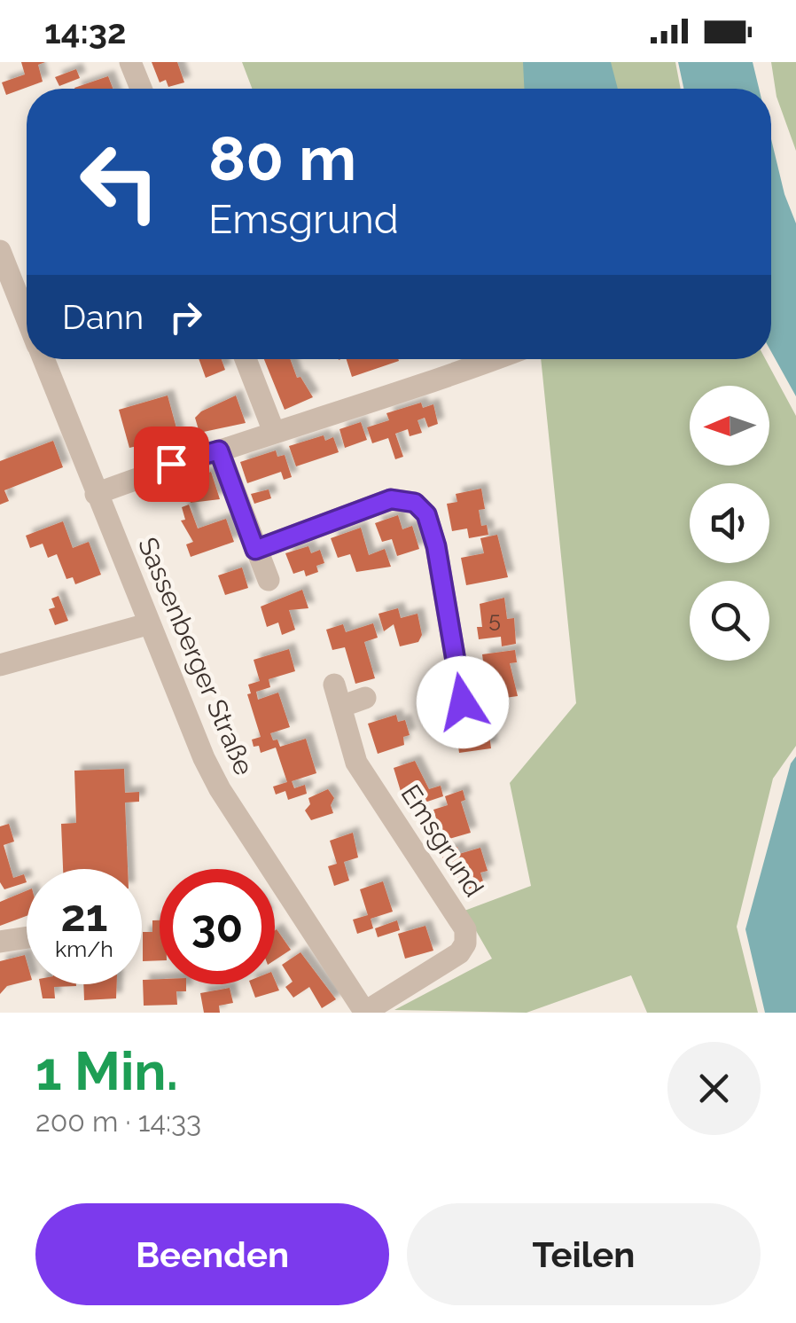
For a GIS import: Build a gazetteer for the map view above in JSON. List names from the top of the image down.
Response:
{
  "streets": {
    "street": ["Sassenberger Straße", "Emsgrund"]
  },
  "crossings": [
    ["Sassenberger Straße", "Emsgrund"]
  ],
  "house_numbers": ["5"],
  "north": "left",
  "page": {
    "status": "14:32",
    "turn": ["80 m", "Emsgrund"],
    "then": "Dann",
    "speed": "21 km/h",
    "limit": "30",
    "heading": ["1 Min.", "200 m · 14:33"],
    "buttons": ["Beenden", "Teilen"]
  }
}
